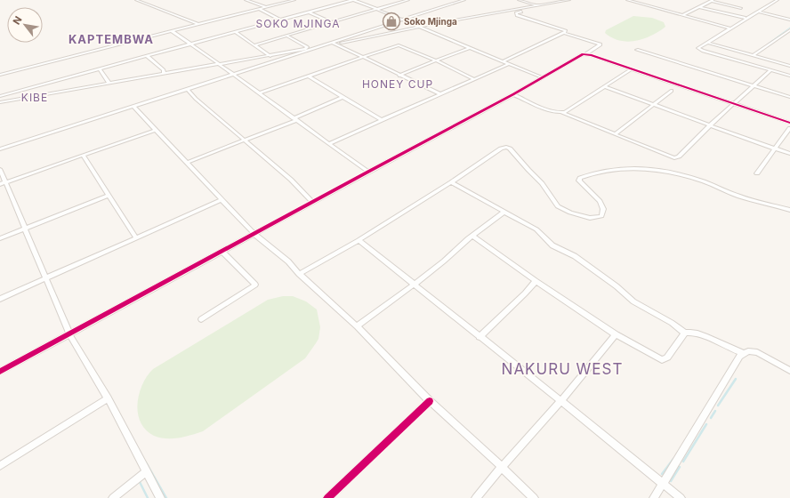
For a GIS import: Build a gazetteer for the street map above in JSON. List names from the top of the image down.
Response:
{
  "districts": [
    "SOKO MJINGA",
    "KAPTEMBWA",
    "HONEY CUP",
    "KIBE",
    "NAKURU WEST"
  ],
  "places": {
    "shop": ["Soko Mjinga"]
  },
  "north": "top left"
}
